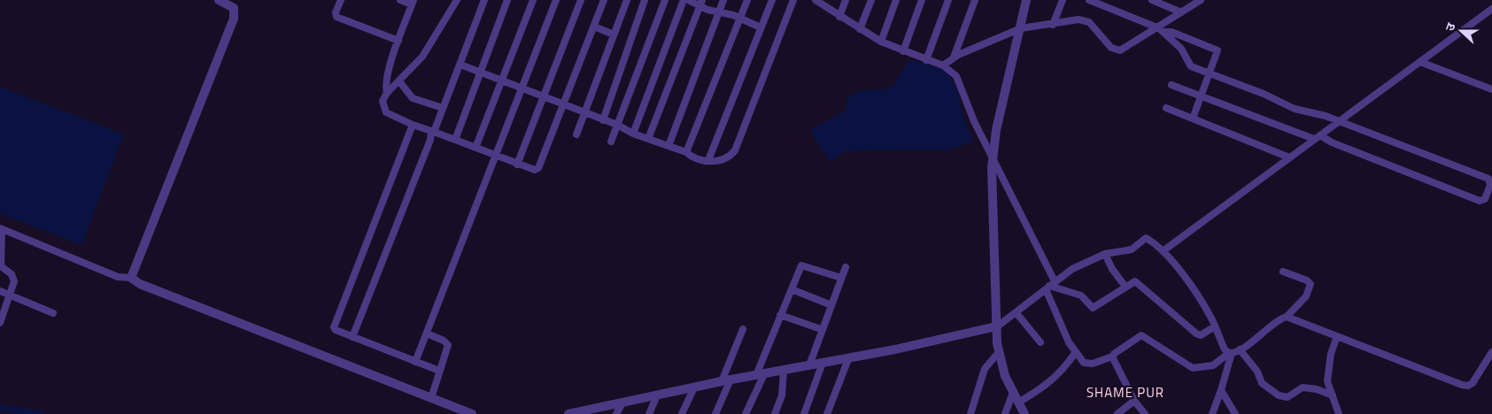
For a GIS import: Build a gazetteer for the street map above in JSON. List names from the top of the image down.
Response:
{
  "districts": ["SHAME PUR"],
  "north": "left"
}
